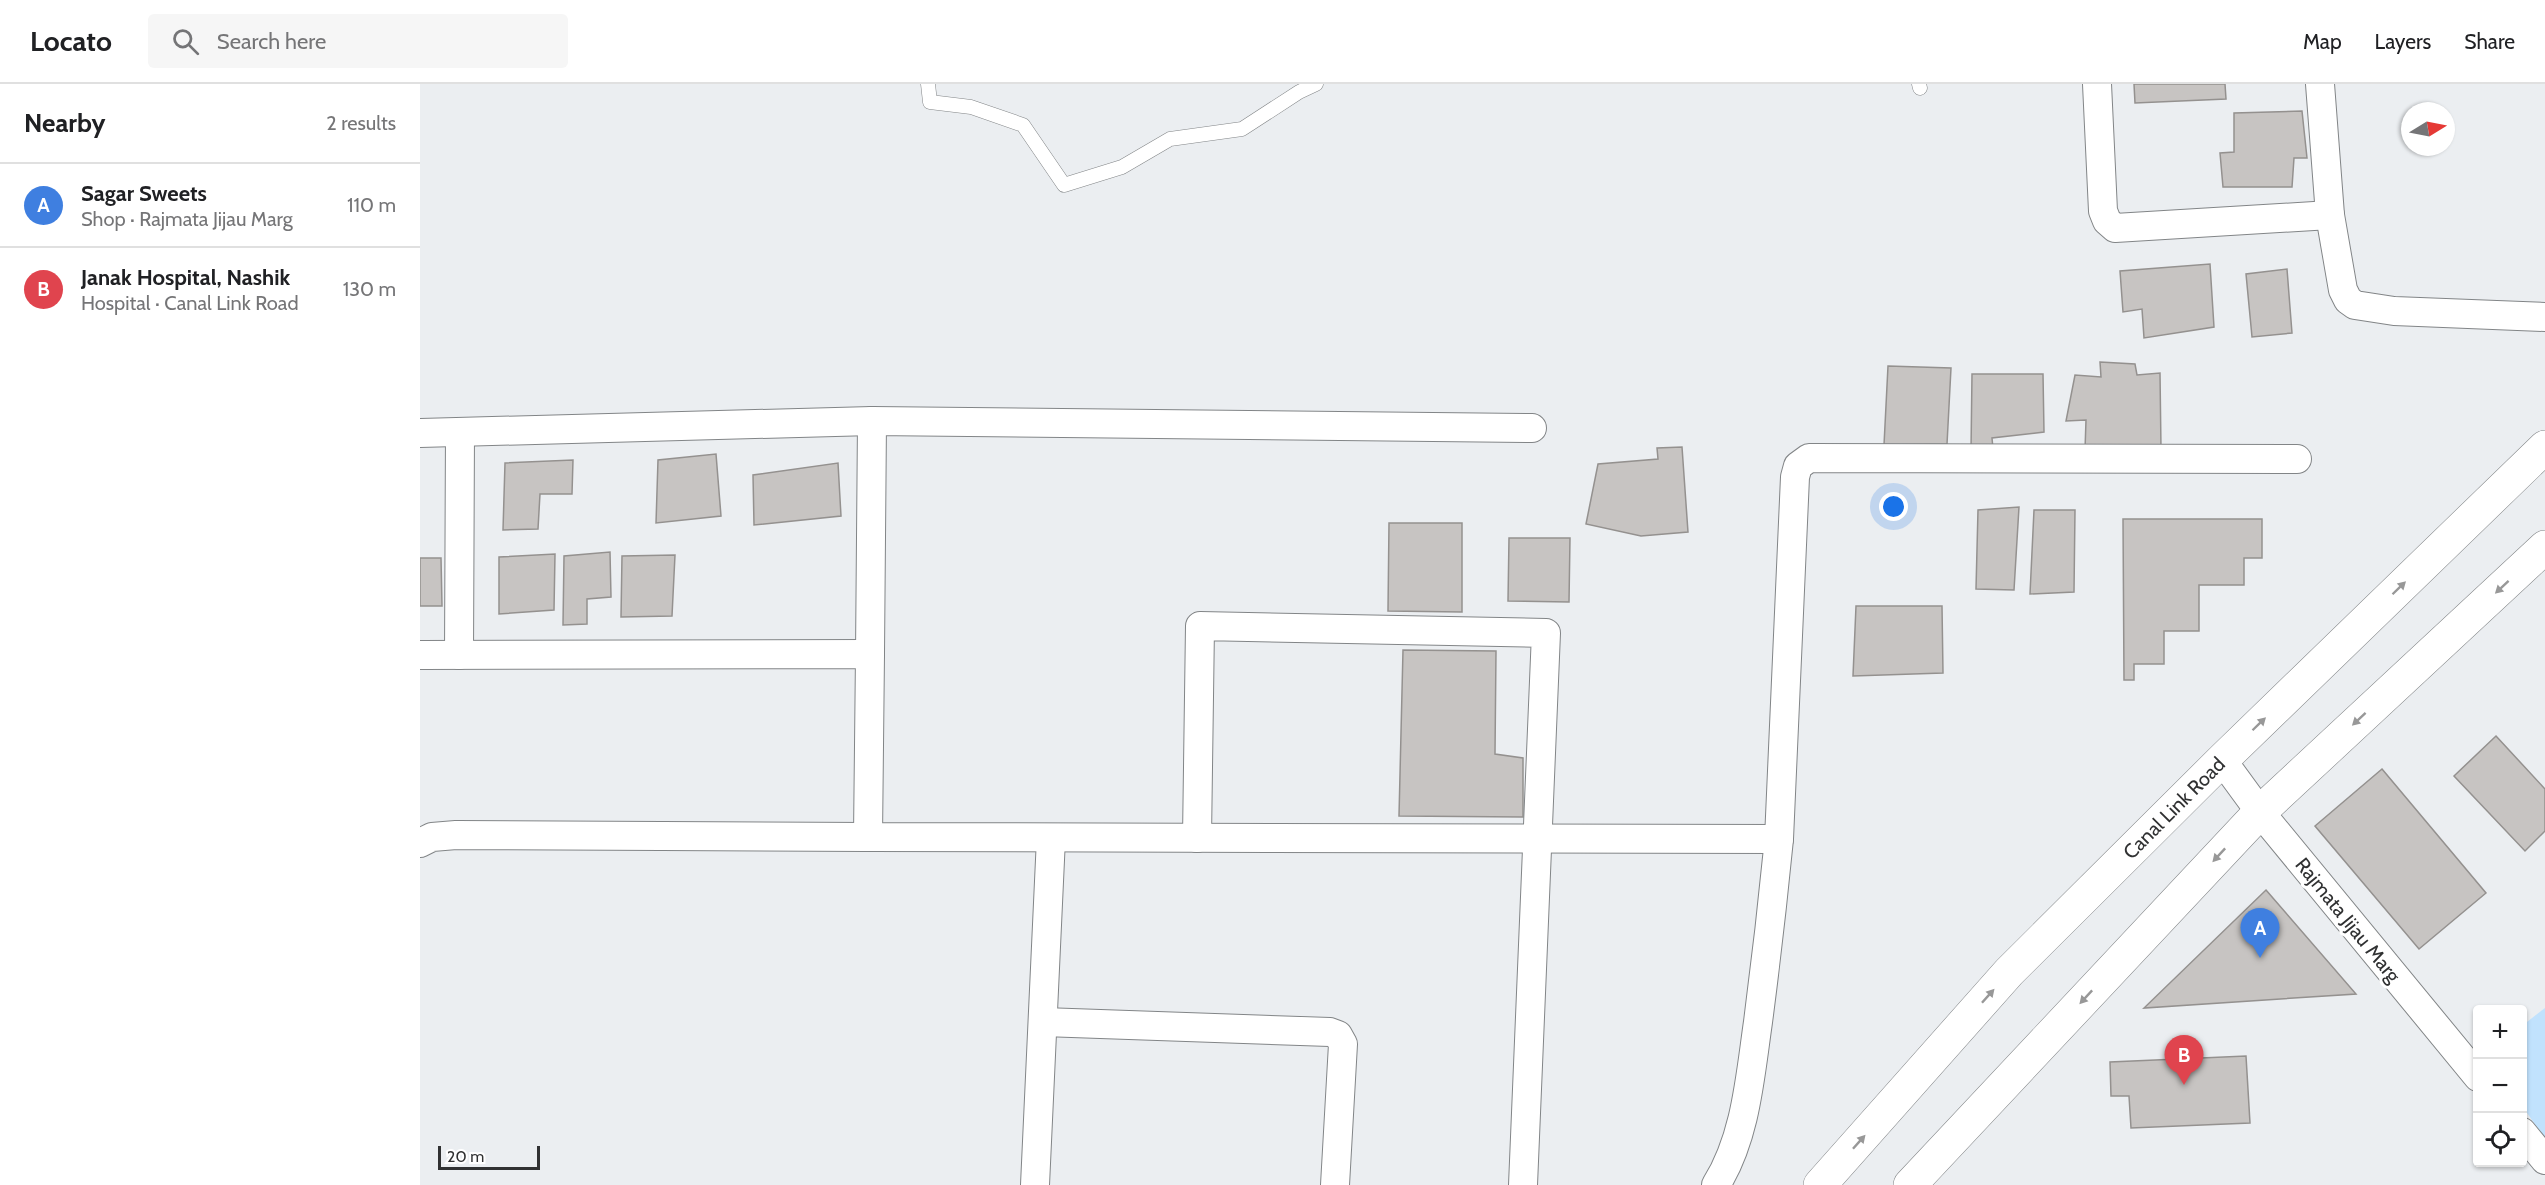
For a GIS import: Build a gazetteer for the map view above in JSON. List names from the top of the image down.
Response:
{
  "streets": {
    "main road": ["Canal Link Road"],
    "street": ["Rajmata Jijau Marg"]
  },
  "crossings": [
    ["Canal Link Road", "Rajmata Jijau Marg"]
  ],
  "scale_bar": "20 m",
  "north": "right",
  "page": {
    "header": "Locato",
    "search": "Search here",
    "nav": ["Map", "Layers", "Share"],
    "heading": ["Nearby", "2 results"],
    "list": [
      {
        "mark": "A",
        "name": "Sagar Sweets",
        "note": "Shop · Rajmata Jijau Marg",
        "value": "110 m"
      },
      {
        "mark": "B",
        "name": "Janak Hospital, Nashik",
        "note": "Hospital · Canal Link Road",
        "value": "130 m"
      }
    ],
    "pins": ["A", "B"],
    "map_buttons": ["+", "−"],
    "scale": "20 m"
  }
}
